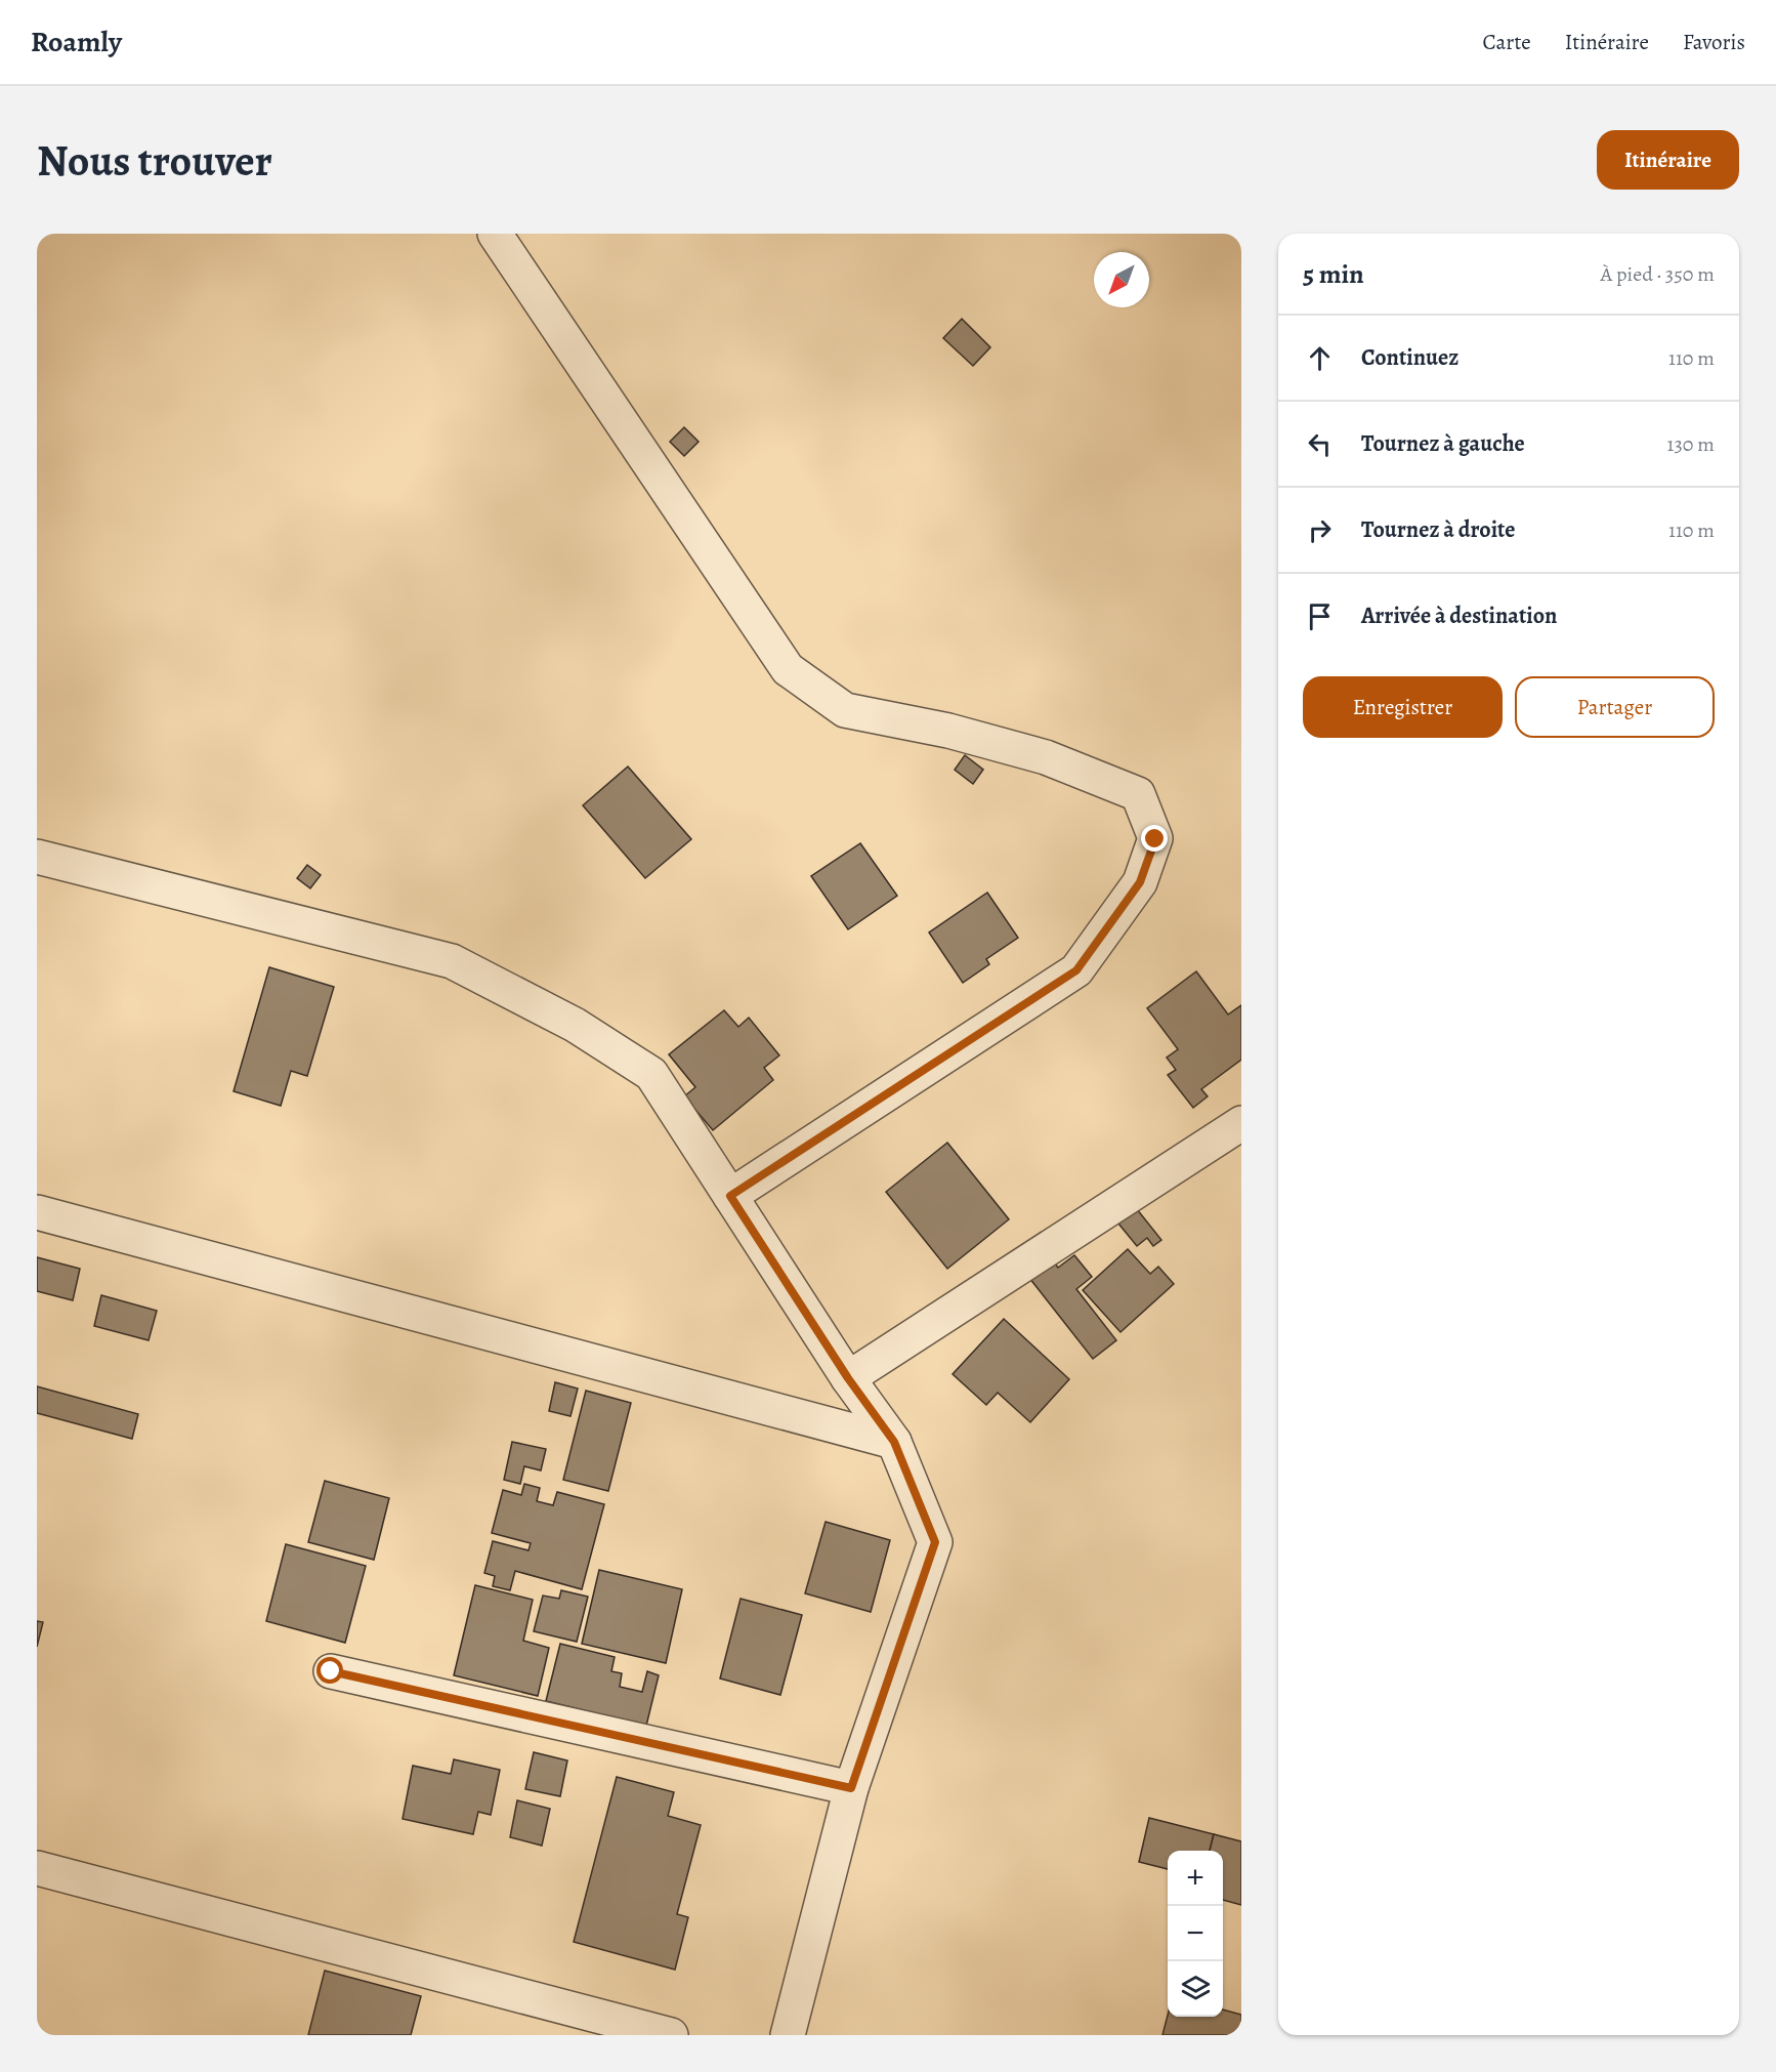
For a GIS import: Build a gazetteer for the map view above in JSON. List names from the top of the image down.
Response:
{
  "north": "bottom left",
  "page": {
    "header": "Roamly",
    "nav": ["Carte", "Itinéraire", "Favoris"],
    "buttons": [
      "Itinéraire",
      ["Enregistrer", "Partager"]
    ],
    "title": "Nous trouver",
    "heading": ["5 min", "À pied · 350 m"],
    "list": [
      ["Continuez", "110 m"],
      ["Tournez à gauche", "130 m"],
      ["Tournez à droite", "110 m"],
      "Arrivée à destination"
    ],
    "map_buttons": ["+", "−"]
  }
}
